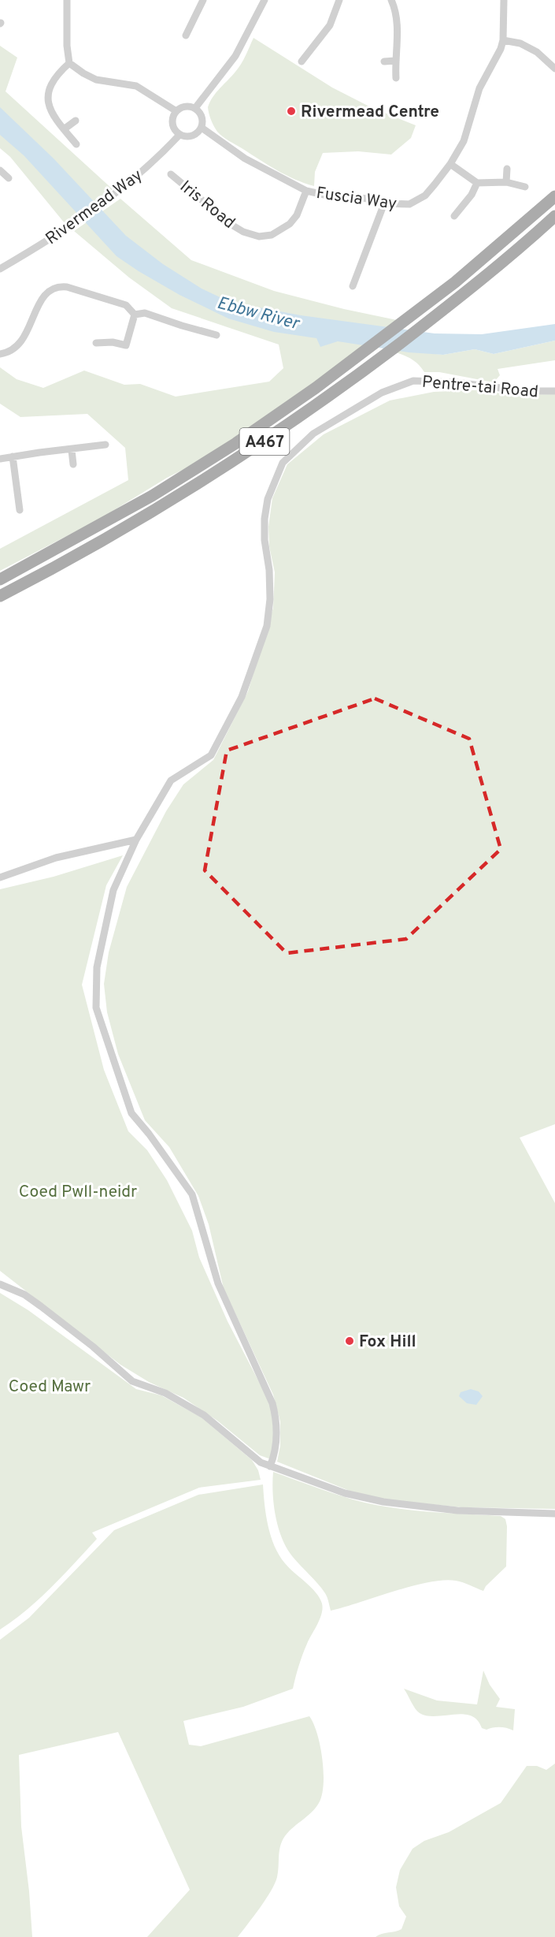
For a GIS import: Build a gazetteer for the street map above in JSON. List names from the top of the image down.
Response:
{
  "streets": {
    "main road": ["A467"],
    "street": [
      "Fuscia Way",
      "Iris Road",
      "Rivermead Way",
      "Pentre-tai Road"
    ]
  },
  "crossings": [
    ["Fuscia Way", "Iris Road"],
    ["Fuscia Way", "Rivermead Way"]
  ],
  "water": ["Ebbw River"],
  "parks": ["Coed Pwll-neidr", "Coed Mawr"],
  "places": ["Rivermead Centre", "Fox Hill"]
}
